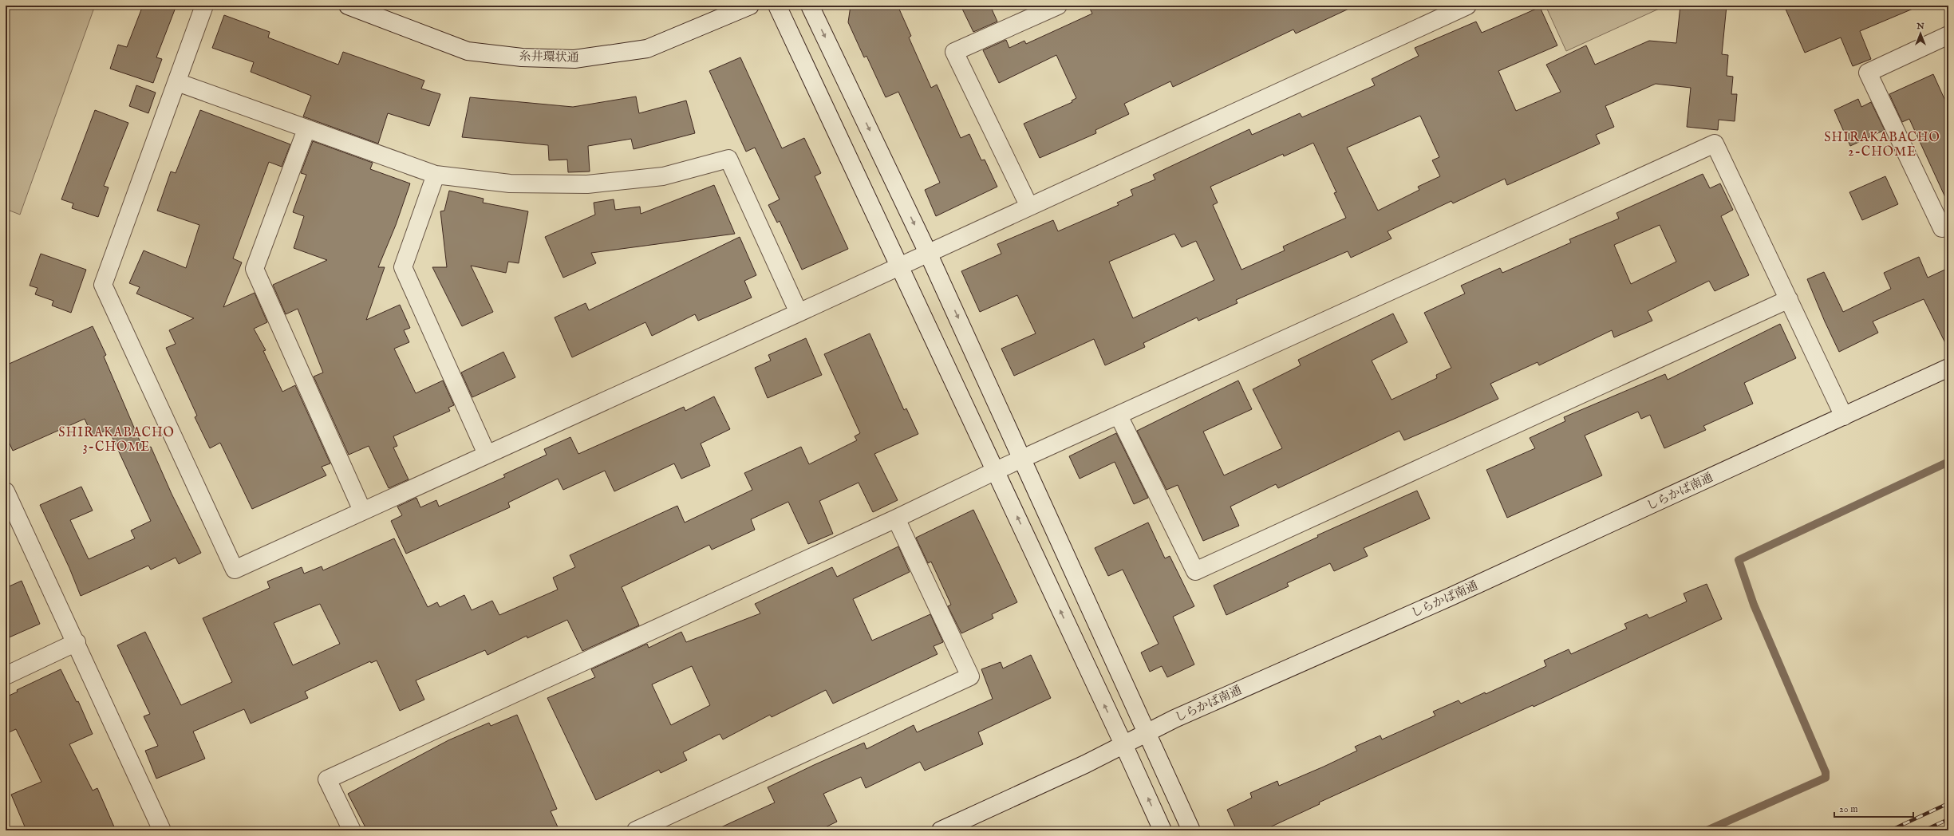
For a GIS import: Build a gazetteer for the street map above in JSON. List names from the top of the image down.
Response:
{
  "streets": {
    "street": ["糸井環状通", "しらかば南通"]
  },
  "districts": ["SHIRAKABACHO 2-CHOME", "SHIRAKABACHO 3-CHOME"],
  "scale_bar": "20 m",
  "north": "top"
}
